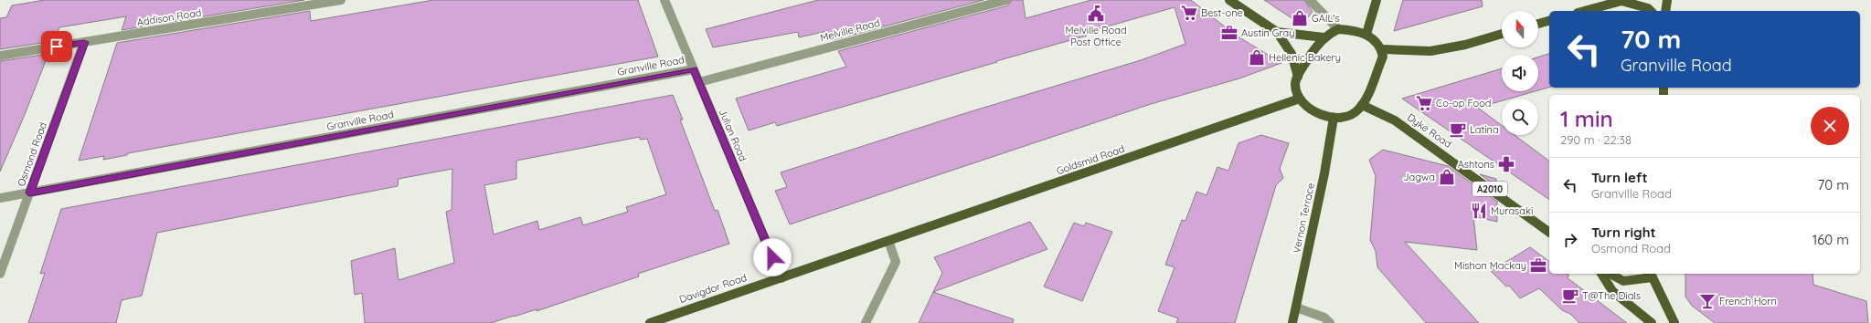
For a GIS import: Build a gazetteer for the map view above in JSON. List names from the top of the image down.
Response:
{
  "streets": {
    "main road": [
      "Dyke Road",
      "Goldsmid Road",
      "A2010",
      "Vernon Terrace",
      "Davigdor Road"
    ],
    "street": [
      "Addison Road",
      "Melville Road",
      "Granville Road",
      "Julian Road",
      "Osmond Road"
    ]
  },
  "crossings": [
    ["Addison Road", "Osmond Road"],
    ["Melville Road", "Julian Road"],
    ["Granville Road", "Julian Road"],
    ["Granville Road", "Osmond Road"],
    ["Dyke Road", "Goldsmid Road"],
    ["Dyke Road", "Vernon Terrace"],
    ["Julian Road", "Davigdor Road"],
    ["Goldsmid Road", "Vernon Terrace"],
    ["Goldsmid Road", "Davigdor Road"]
  ],
  "places": {
    "supermarket": ["Best-one", "Co-op Food"],
    "public building": ["Melville Road Post Office"],
    "shop": ["GAIL's", "Hellenic Bakery", "Jagwa"],
    "office": ["Austin Gray", "Mishon Mackay"],
    "cafe": ["Latina", "T@The Dials"],
    "pharmacy": ["Ashtons"],
    "restaurant": ["Murasaki"],
    "bar": ["French Horn"]
  },
  "north": "top",
  "page": {
    "turn": ["70 m", "Granville Road"],
    "heading": ["1 min", "290 m · 22:38"],
    "list": [
      {
        "name": "Turn left",
        "note": "Granville Road",
        "value": "70 m"
      },
      {
        "name": "Turn right",
        "note": "Osmond Road",
        "value": "160 m"
      }
    ]
  }
}
